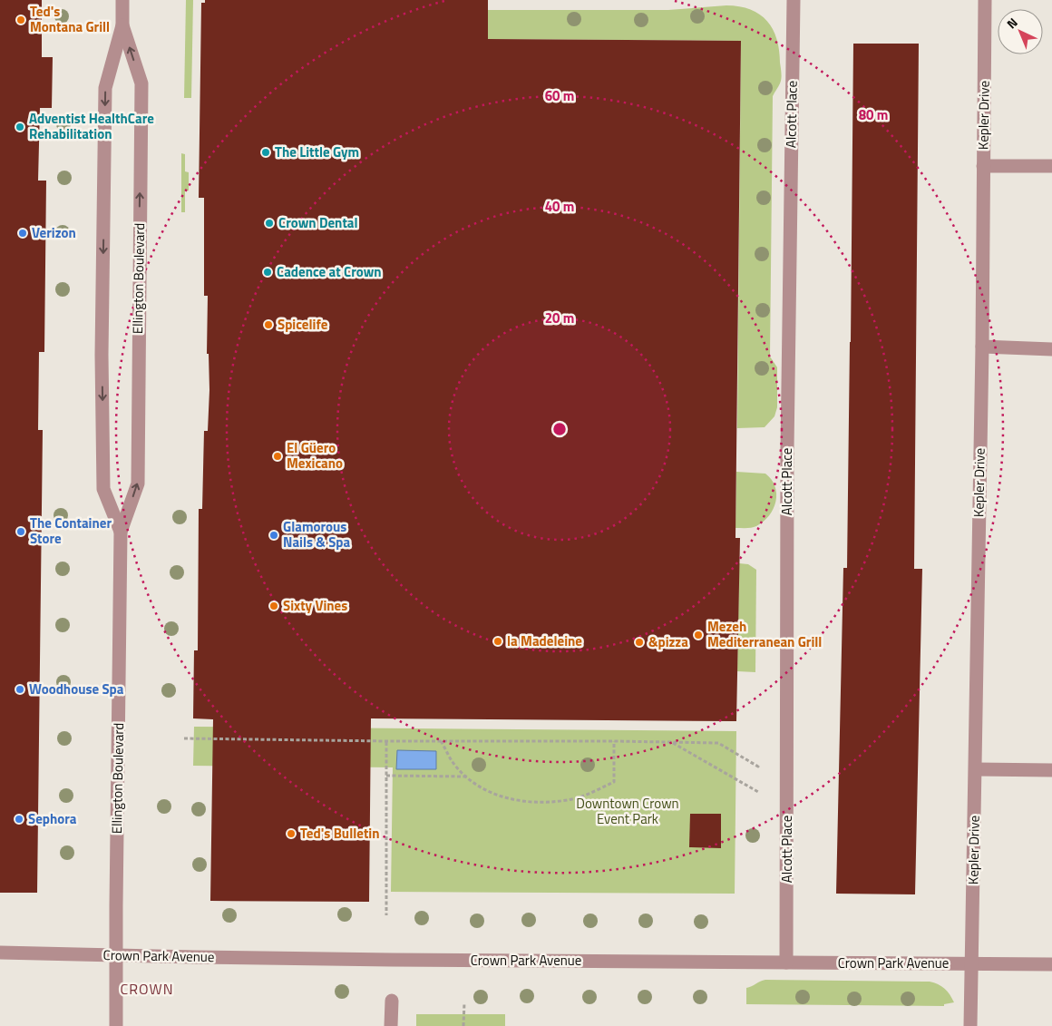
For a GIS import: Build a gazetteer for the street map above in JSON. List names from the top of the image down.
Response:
{
  "streets": {
    "street": [
      "Alcott Place",
      "Kepler Drive",
      "Ellington Boulevard",
      "Crown Park Avenue"
    ]
  },
  "crossings": [
    ["Alcott Place", "Crown Park Avenue"],
    ["Kepler Drive", "Crown Park Avenue"],
    ["Ellington Boulevard", "Crown Park Avenue"]
  ],
  "districts": ["CROWN"],
  "parks": ["Downtown Crown Event Park"],
  "places": [
    "Ted's Montana Grill",
    "Adventist HealthCare Rehabilitation",
    "The Little Gym",
    "Crown Dental",
    "Verizon",
    "Cadence at Crown",
    "Spicelife",
    "El Güero Mexicano",
    "The Container Store",
    "Glamorous Nails & Spa",
    "Sixty Vines",
    "Mezeh Mediterranean Grill",
    "la Madeleine",
    "&pizza",
    "Woodhouse Spa",
    "Sephora",
    "Ted's Bulletin"
  ],
  "north": "top left",
  "rings": [
    "60 m",
    "80 m",
    "40 m",
    "20 m"
  ]
}
